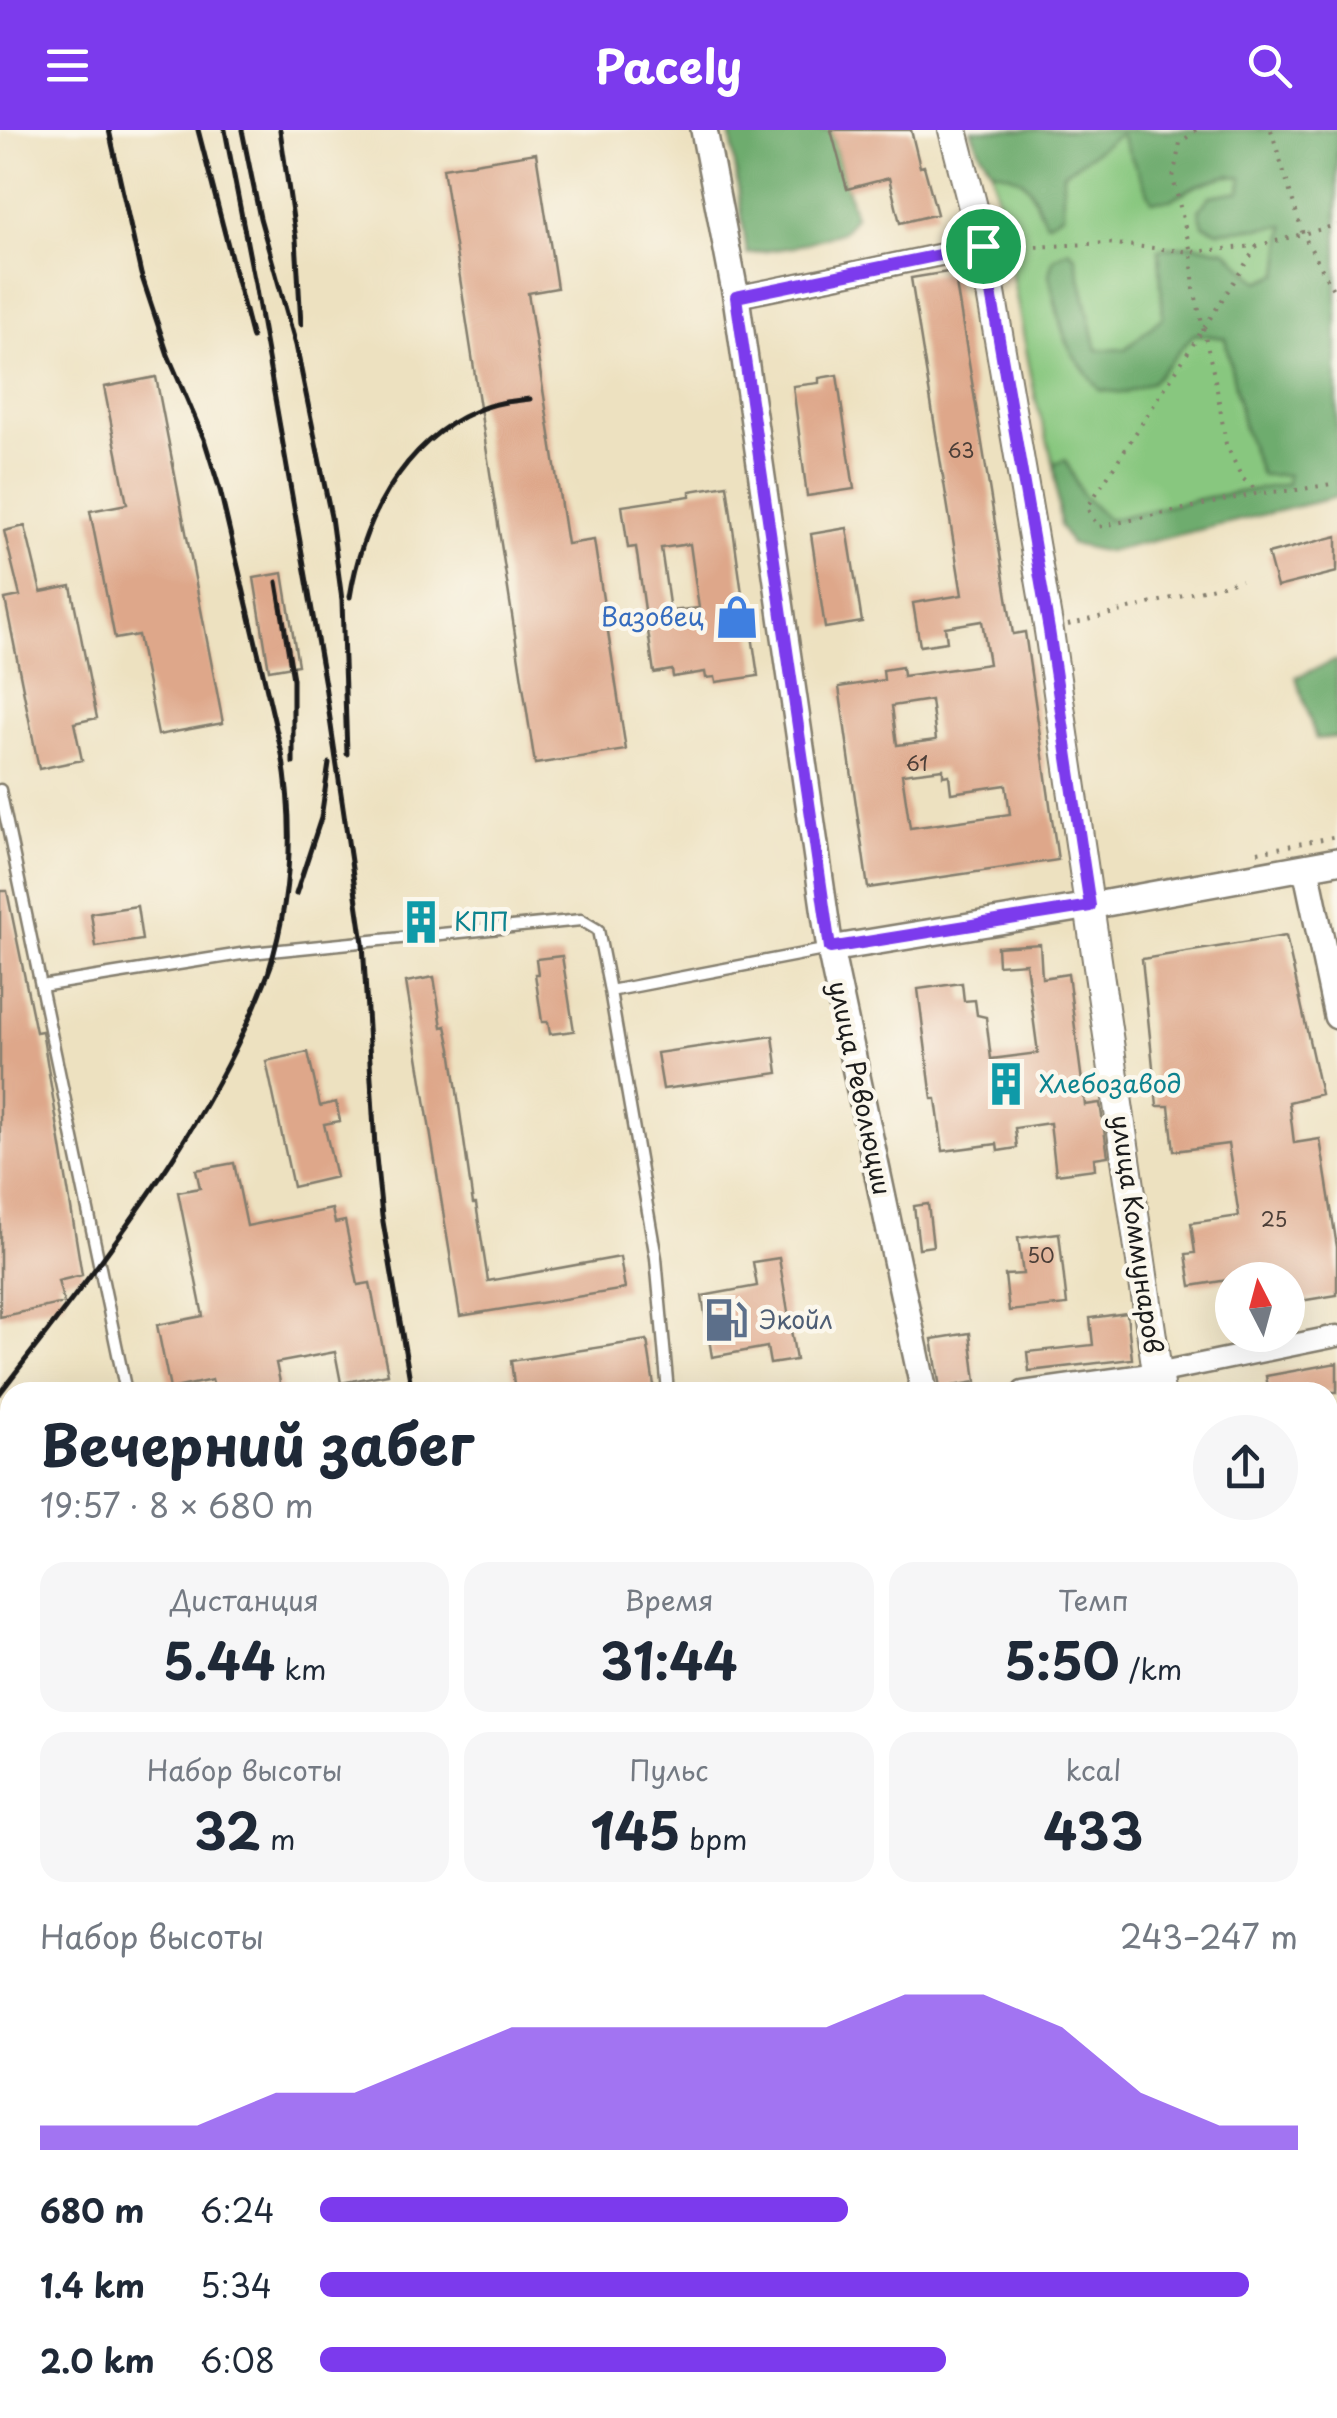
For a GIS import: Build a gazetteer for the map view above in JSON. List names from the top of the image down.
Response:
{
  "streets": {
    "main road": ["улица Коммунаров"],
    "street": ["улица Революции"]
  },
  "places": {
    "shop": ["Вазовец"],
    "building": ["КПП", "Хлебозавод"],
    "fuel station": ["Экойл"]
  },
  "house_numbers": [
    "63",
    "61",
    "25",
    "50"
  ],
  "north": "top",
  "page": {
    "header": "Pacely",
    "heading": ["Вечерний забег", "19:57 · 8 × 680 m"],
    "stats": [
      ["Дистанция", "5.44 km"],
      ["Время", "31:44"],
      ["Темп", "5:50 /km"],
      ["Набор высоты", "32 m"],
      ["Пульс", "145 bpm"],
      ["kcal", "433"]
    ],
    "chart": ["Набор высоты", "243–247 m"],
    "list": [
      {
        "name": "680 m",
        "note": "6:24"
      },
      {
        "name": "1.4 km",
        "note": "5:34"
      },
      {
        "name": "2.0 km",
        "note": "6:08"
      }
    ]
  }
}
